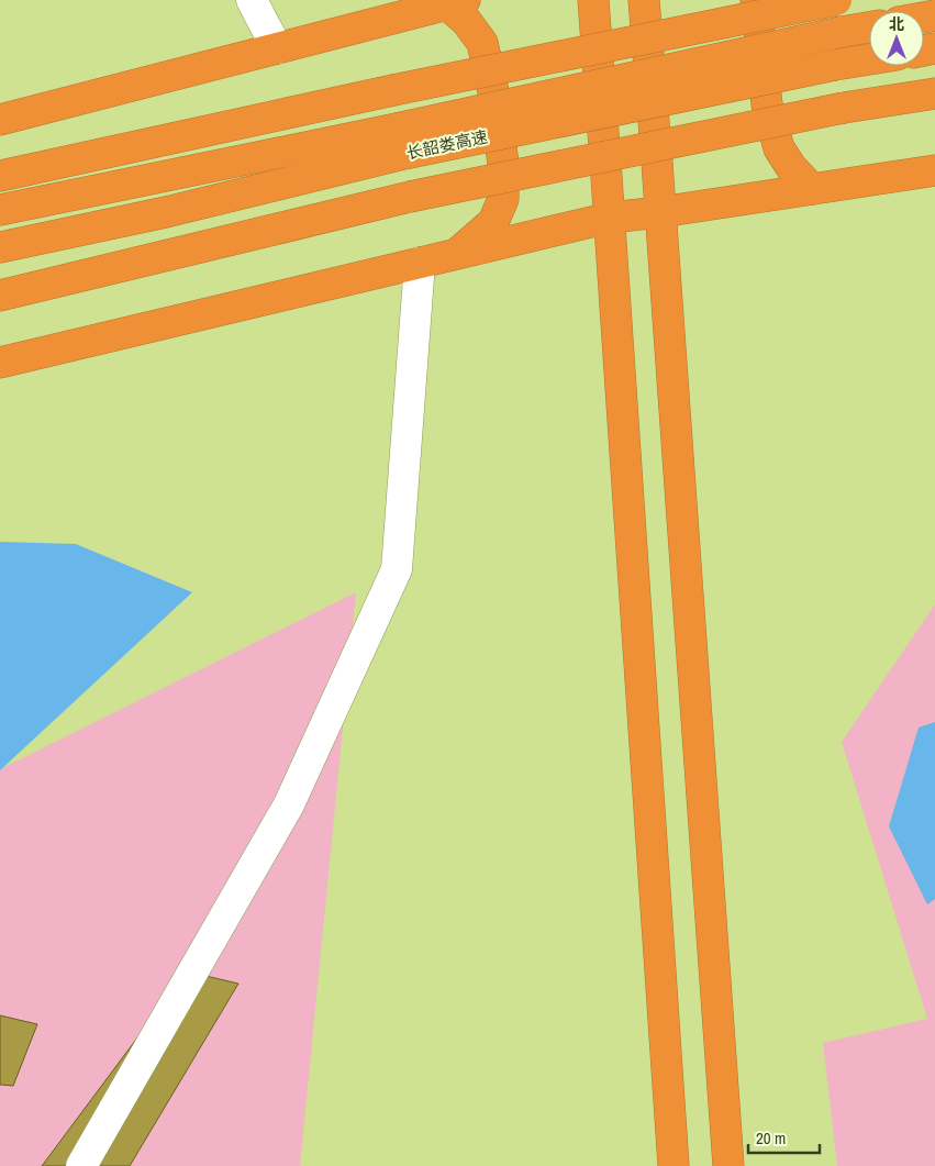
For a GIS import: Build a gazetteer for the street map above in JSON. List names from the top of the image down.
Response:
{
  "streets": {
    "highway": ["长韶娄高速"]
  },
  "scale_bar": "20 m",
  "north": "top"
}
